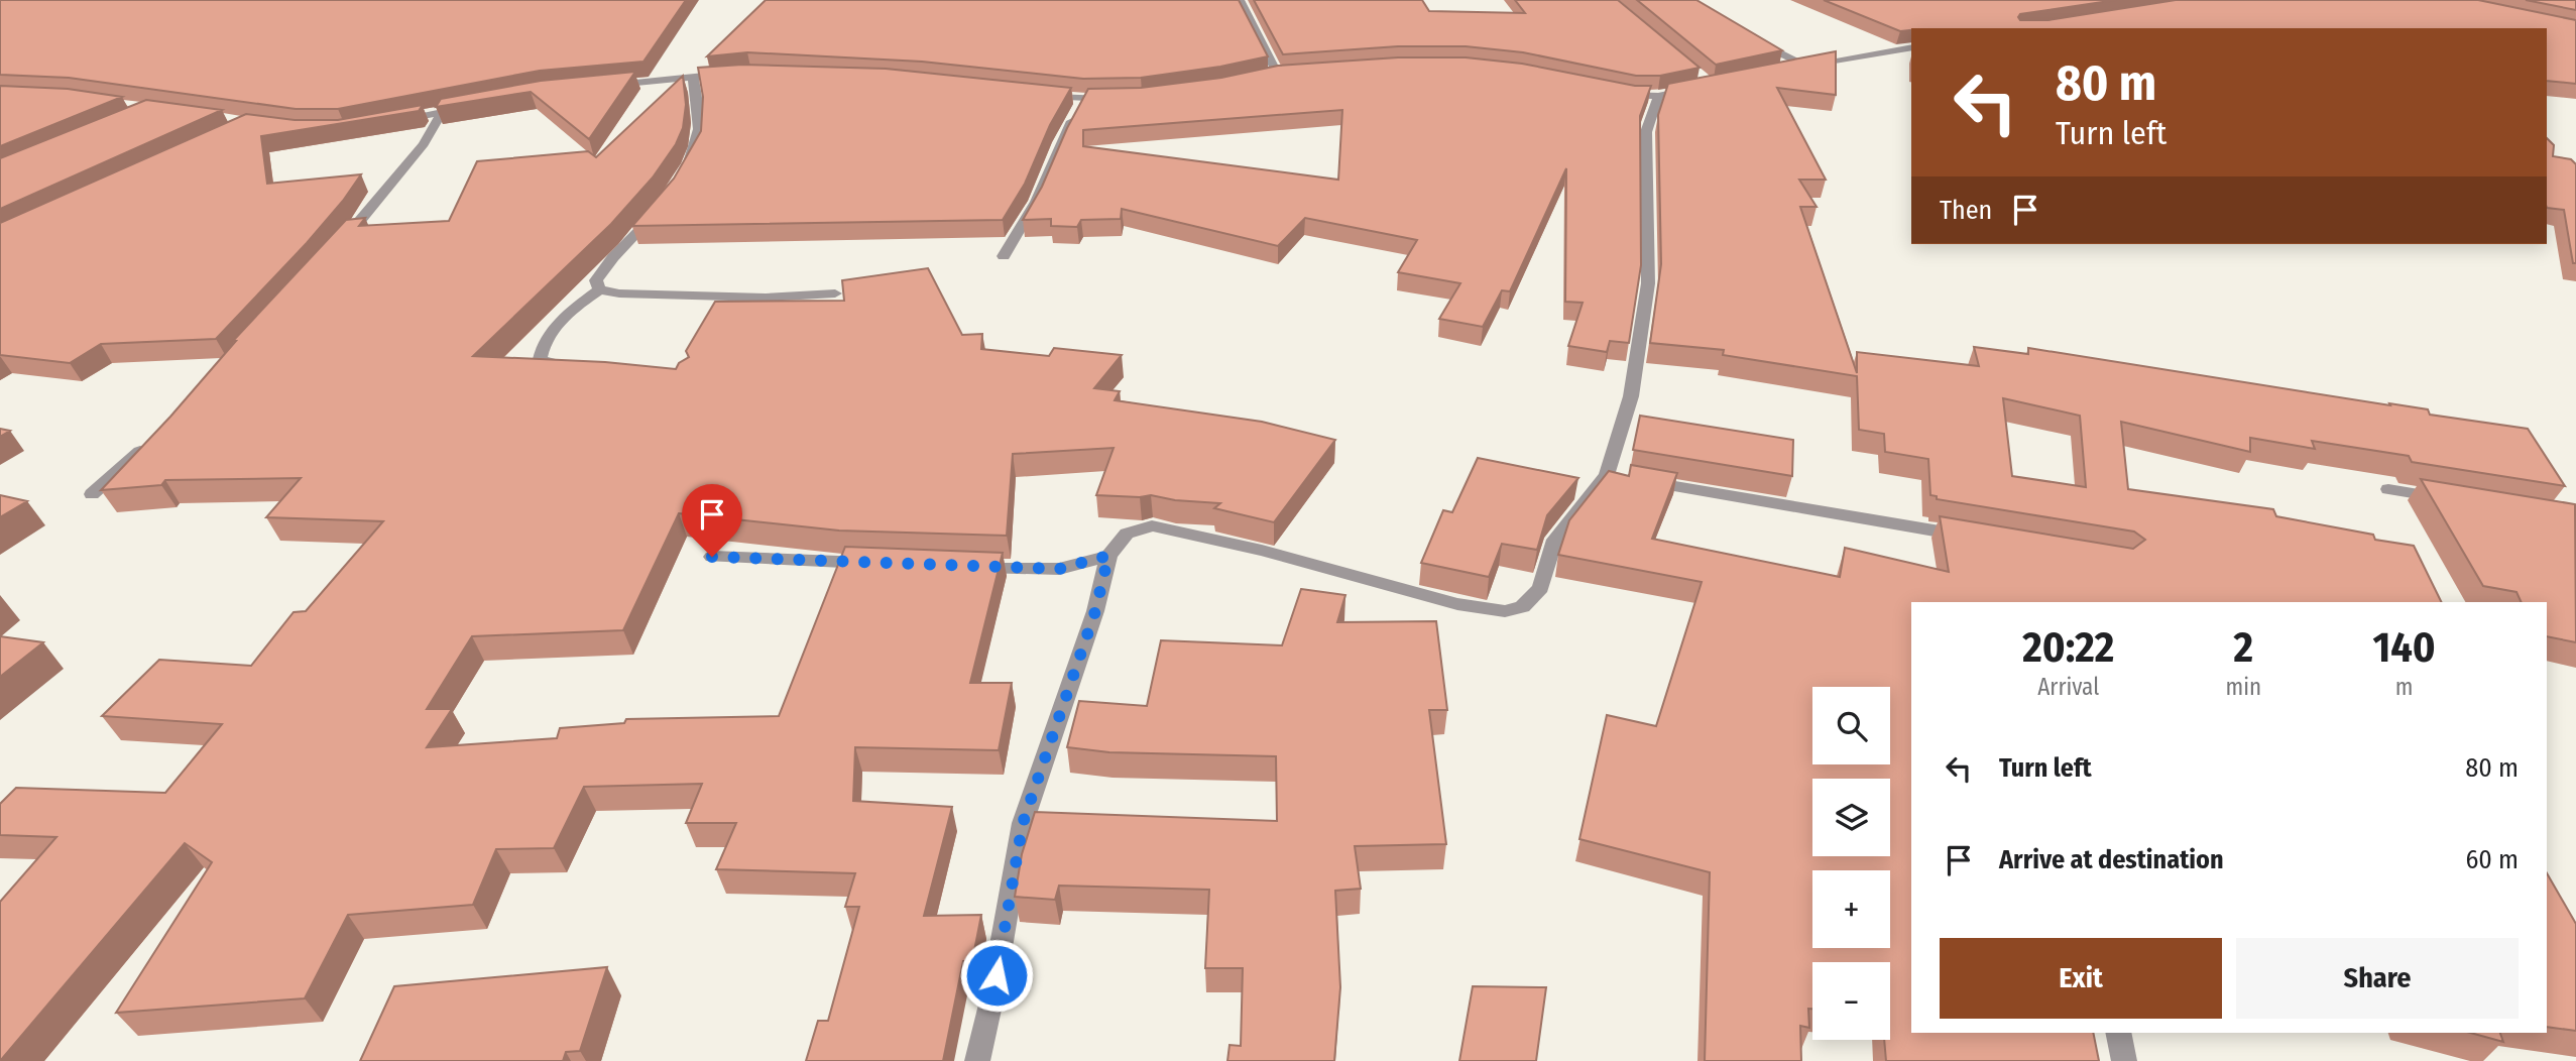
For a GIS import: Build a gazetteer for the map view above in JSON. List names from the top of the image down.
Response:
{
  "page": {
    "turn": ["80 m", "Turn left"],
    "then": "Then",
    "eta": [
      "20:22",
      "Arrival",
      "2",
      "min",
      "140",
      "m"
    ],
    "map_buttons": ["+", "−"],
    "list": [
      {
        "name": "Turn left",
        "value": "80 m"
      },
      {
        "name": "Arrive at destination",
        "value": "60 m"
      }
    ],
    "buttons": ["Exit", "Share"]
  }
}
